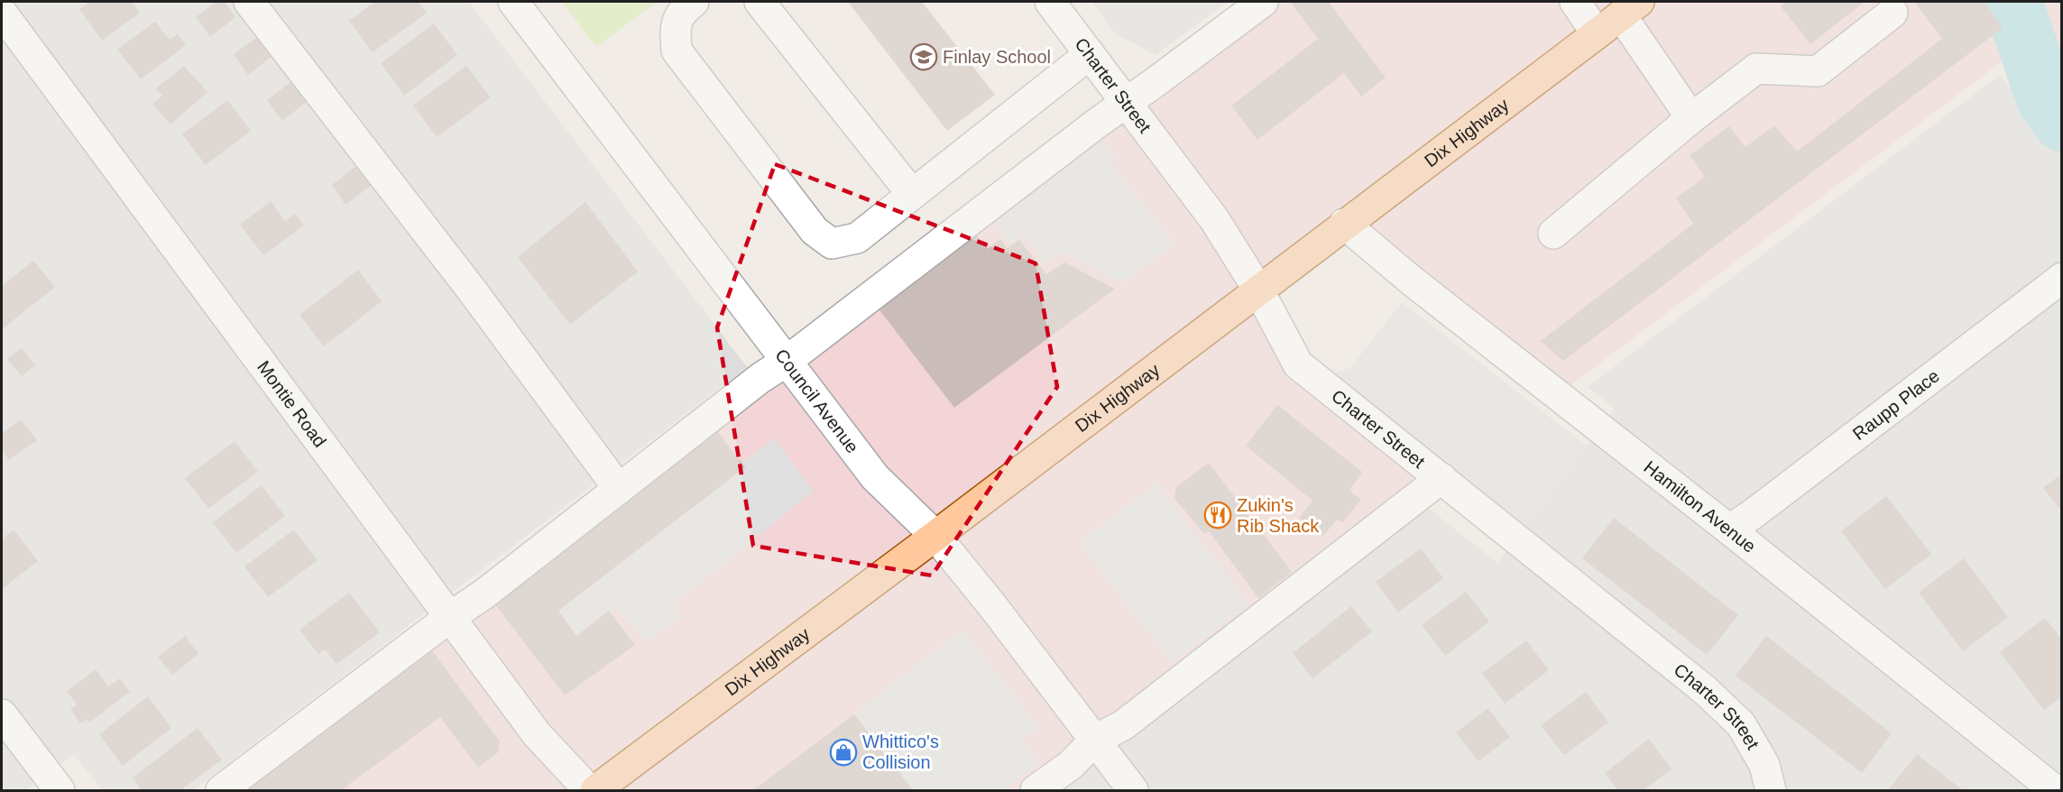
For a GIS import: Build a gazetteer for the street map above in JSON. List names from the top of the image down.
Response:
{
  "streets": {
    "main road": ["Dix Highway"],
    "street": [
      "Charter Street",
      "Council Avenue",
      "Montie Road",
      "Raupp Place",
      "Hamilton Avenue"
    ]
  },
  "crossings": [
    ["Charter Street", "Dix Highway"],
    ["Dix Highway", "Council Avenue"],
    ["Dix Highway", "Hamilton Avenue"],
    ["Raupp Place", "Hamilton Avenue"]
  ],
  "places": {
    "school or university": ["Finlay School"],
    "restaurant": ["Zukin's Rib Shack"],
    "shop": ["Whittico's Collision"]
  }
}
